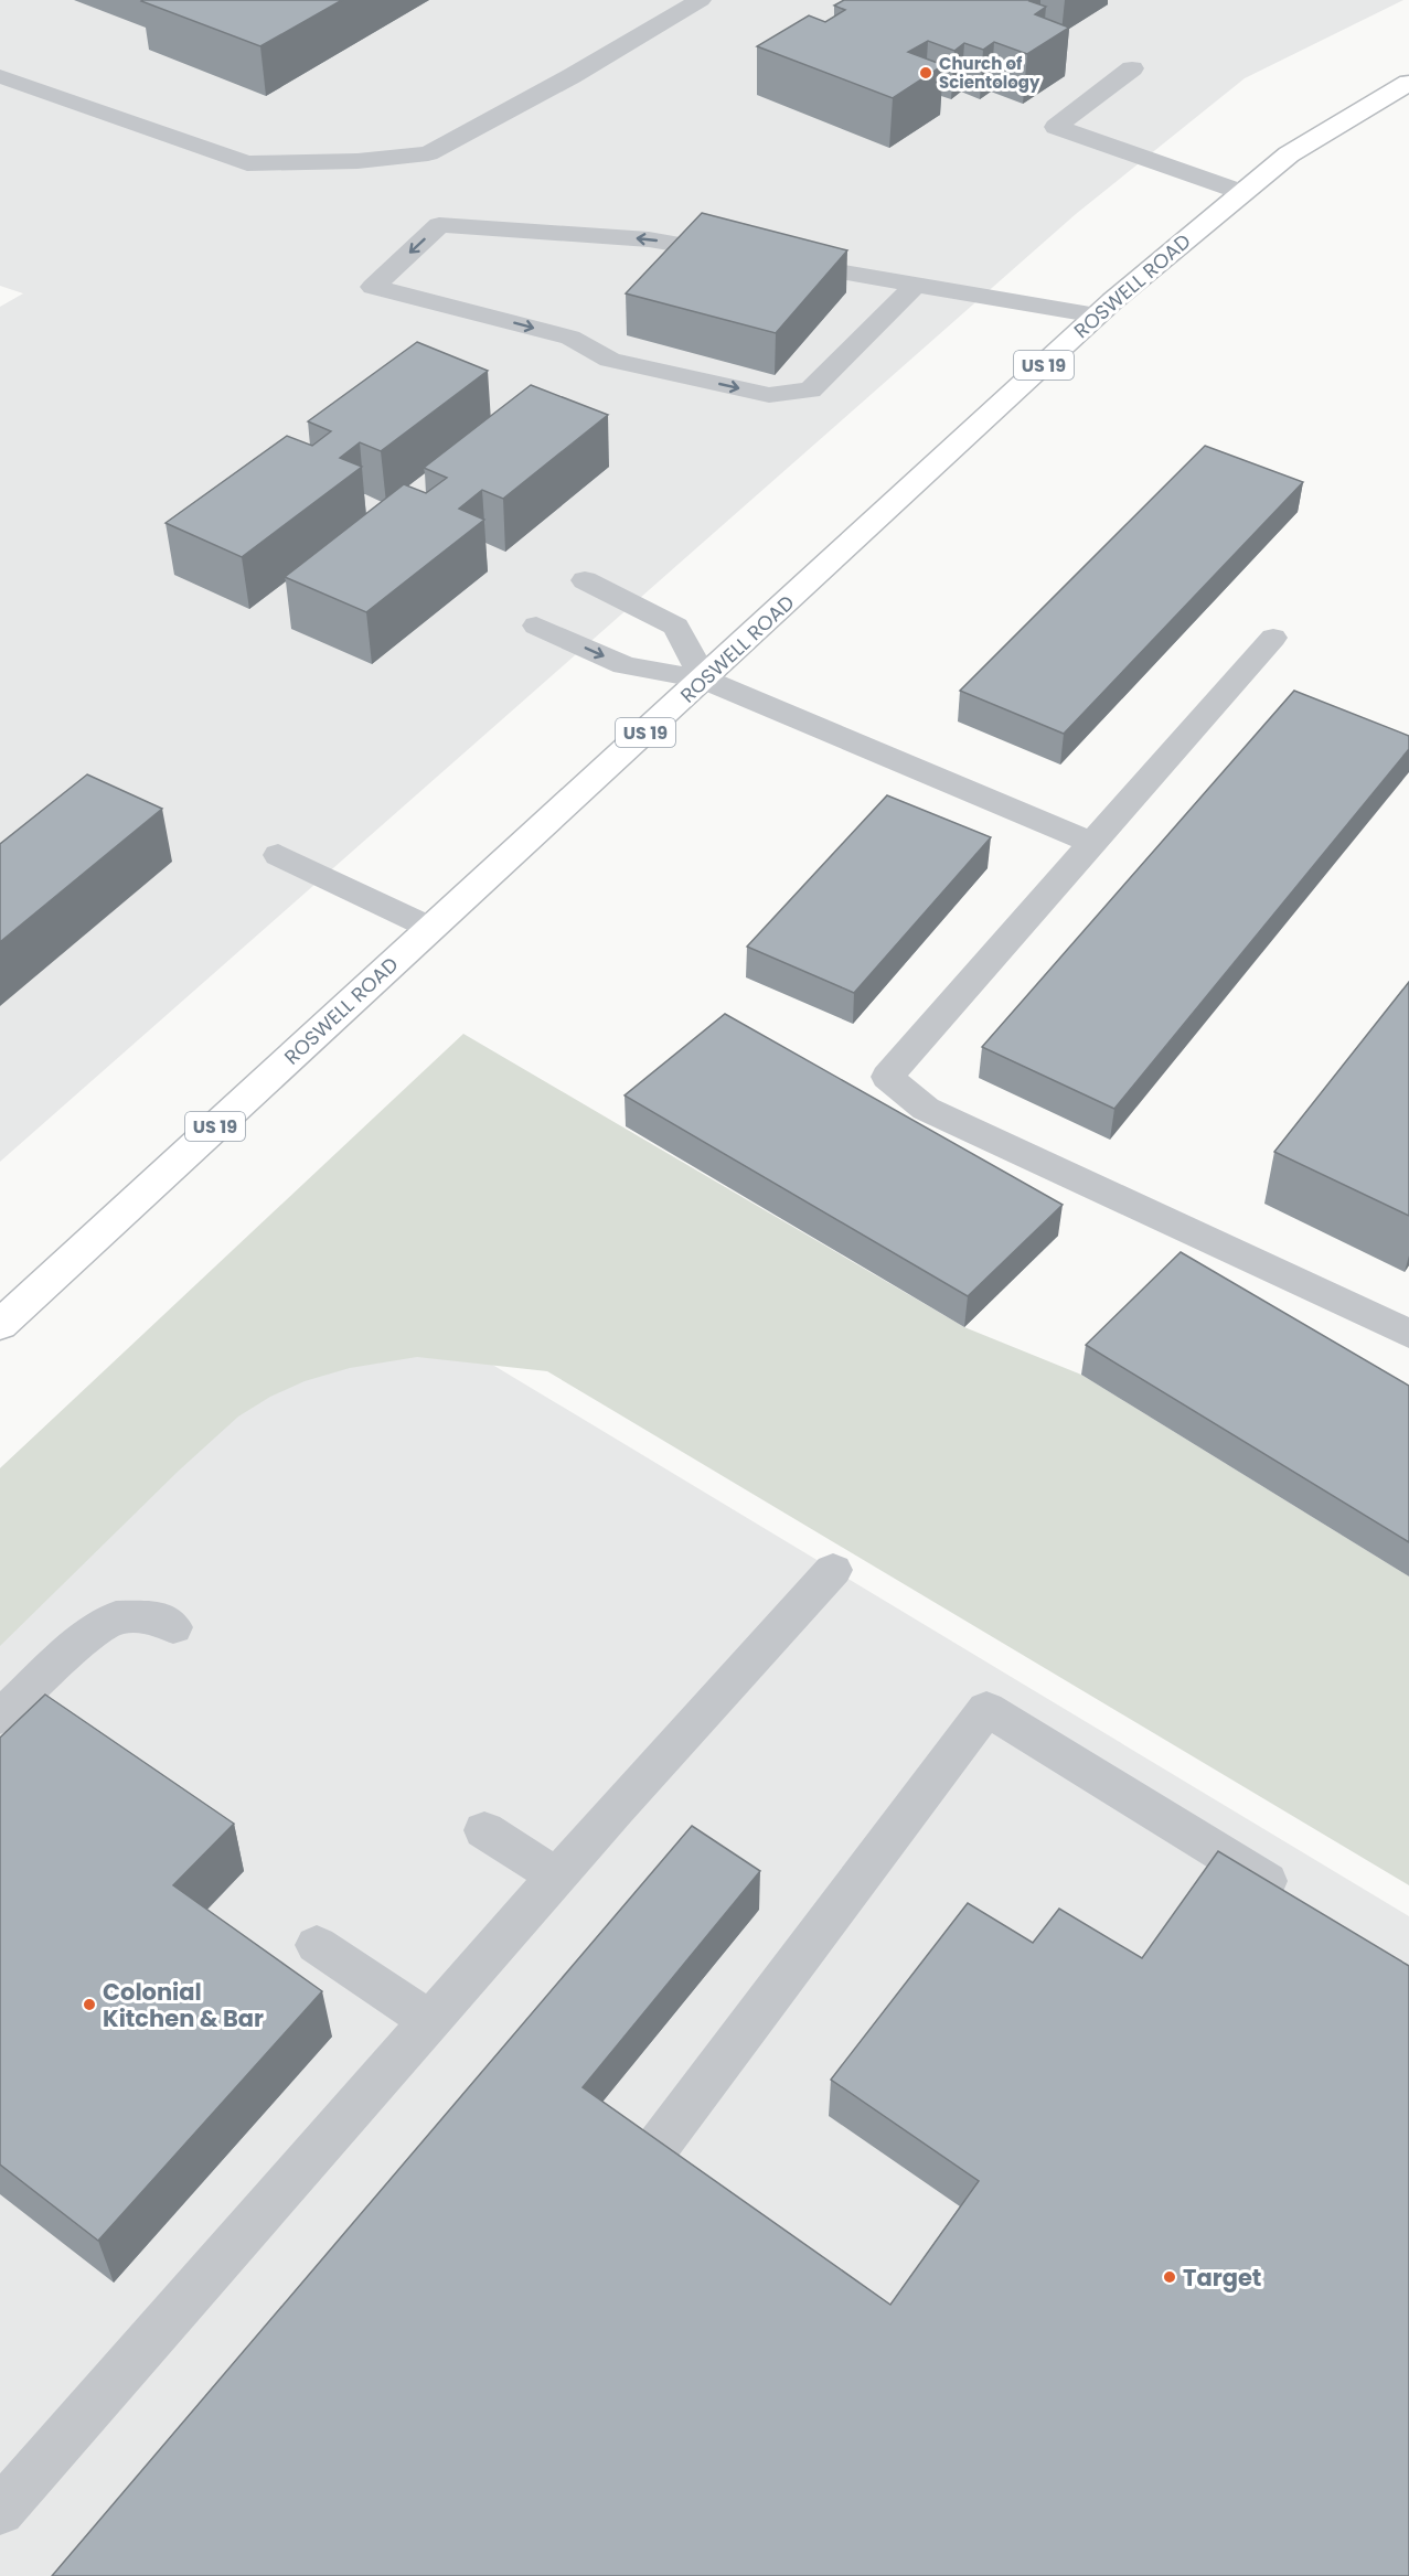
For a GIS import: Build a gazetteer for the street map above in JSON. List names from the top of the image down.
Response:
{
  "streets": {
    "main road": ["ROSWELL ROAD", "US 19"]
  },
  "places": ["Church of Scientology", "Colonial Kitchen & Bar", "Target"]
}
